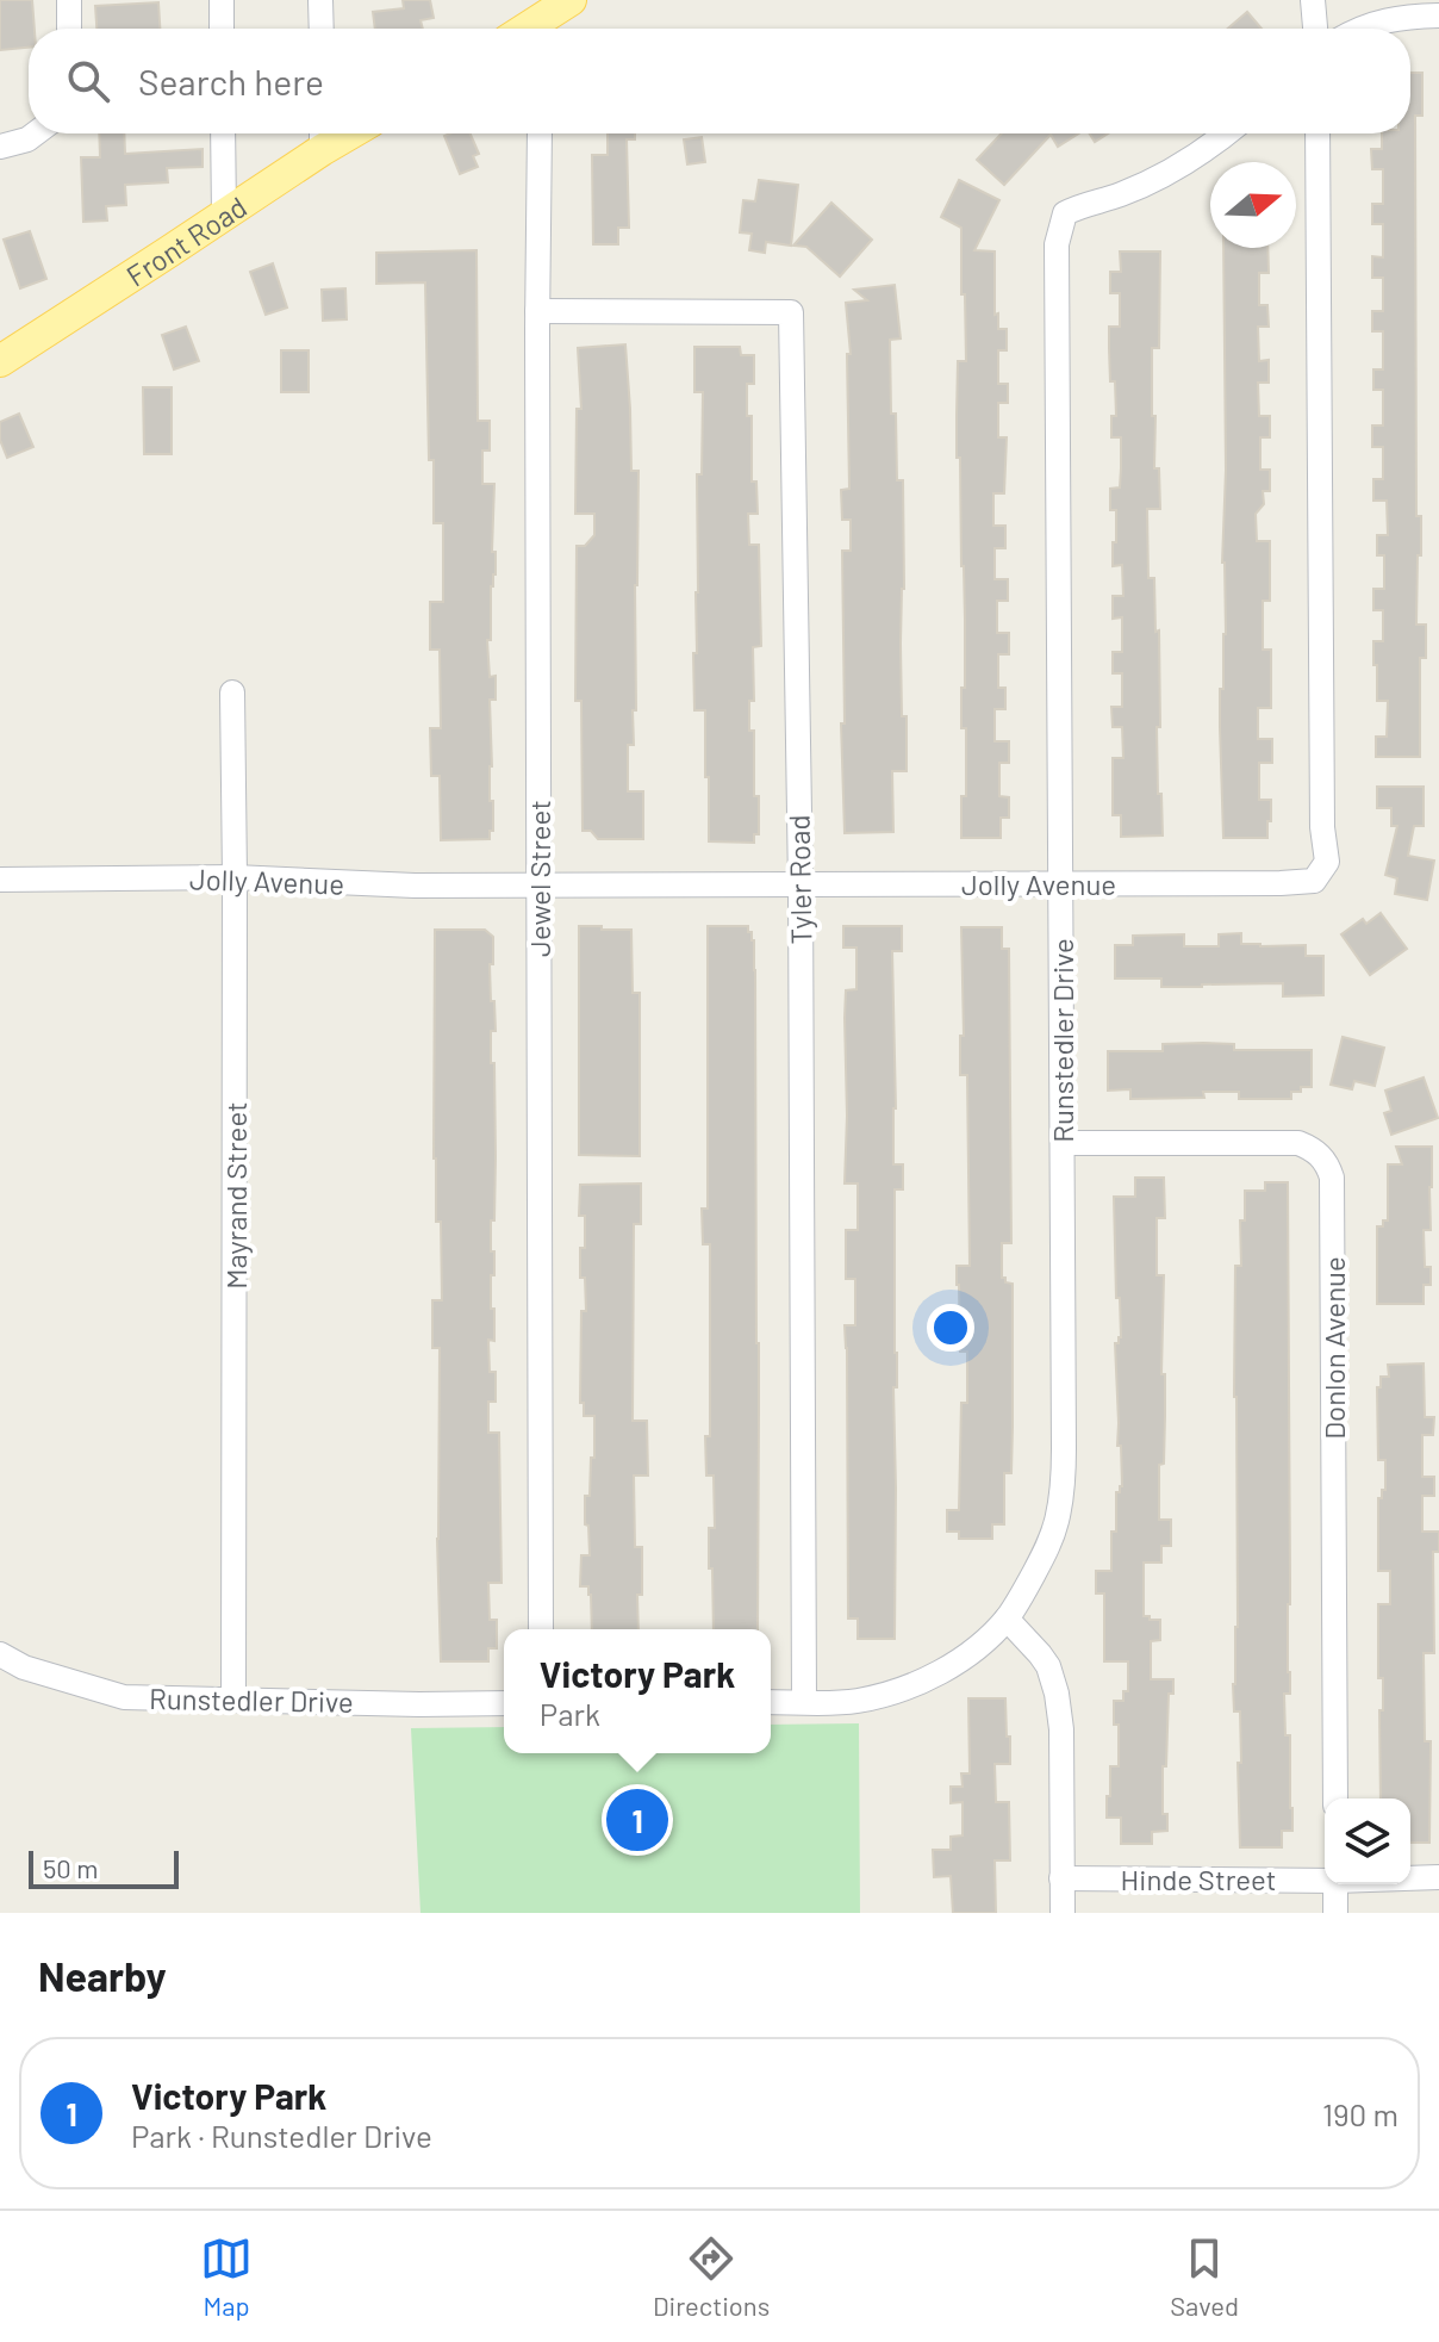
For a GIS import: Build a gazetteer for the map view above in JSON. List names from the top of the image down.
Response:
{
  "streets": {
    "main road": ["Front Road"],
    "street": [
      "Jewel Street",
      "Tyler Road",
      "Jolly Avenue",
      "Runstedler Drive",
      "Mayrand Street",
      "Donlon Avenue",
      "Hinde Street"
    ]
  },
  "crossings": [
    ["Jewel Street", "Tyler Road"],
    ["Jewel Street", "Jolly Avenue"],
    ["Tyler Road", "Jolly Avenue"],
    ["Tyler Road", "Runstedler Drive"],
    ["Jolly Avenue", "Runstedler Drive"],
    ["Jolly Avenue", "Mayrand Street"],
    ["Runstedler Drive", "Mayrand Street"],
    ["Runstedler Drive", "Donlon Avenue"]
  ],
  "scale_bar": "50 m",
  "north": "right",
  "page": {
    "search": "Search here",
    "popup": ["Victory Park", "Park"],
    "pins": "1",
    "scale": "50 m",
    "heading": "Nearby",
    "list": [
      {
        "mark": "1",
        "name": "Victory Park",
        "note": "Park · Runstedler Drive",
        "value": "190 m"
      }
    ],
    "nav": ["Map", "Directions", "Saved"]
  }
}
